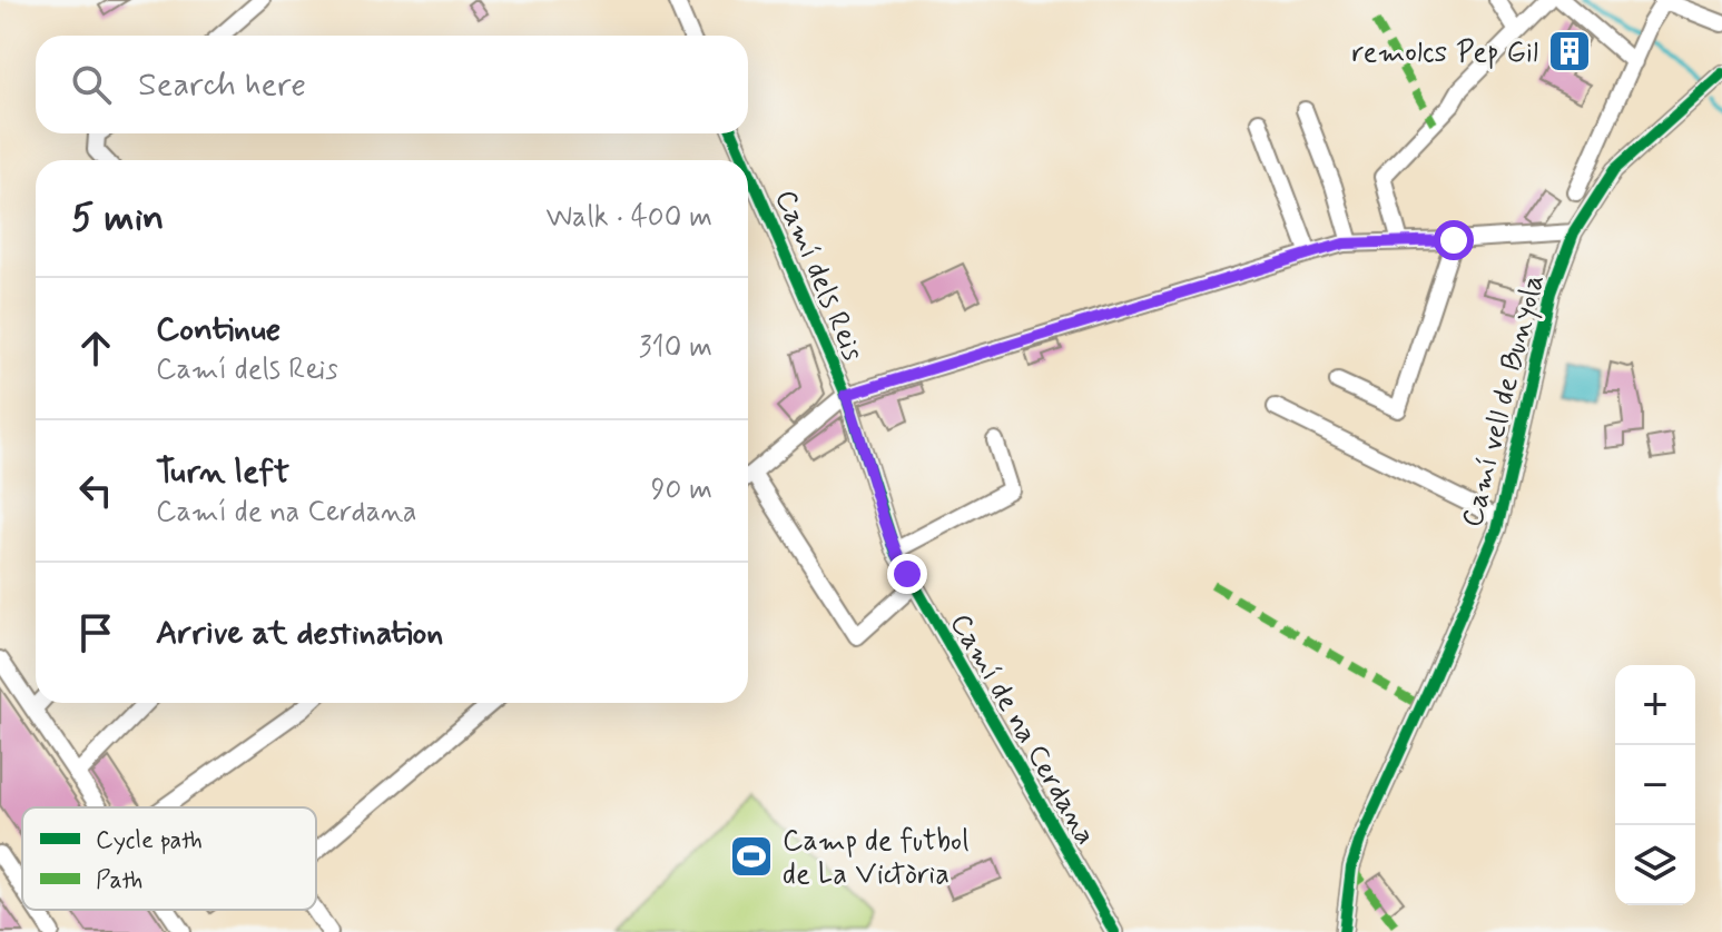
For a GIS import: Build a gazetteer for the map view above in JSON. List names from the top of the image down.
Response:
{
  "streets": {
    "street": ["Camí dels Reis", "Camí vell de Bunyola", "Camí de na Cerdana"]
  },
  "crossings": [
    ["Camí dels Reis", "Camí vell de Bunyola"],
    ["Camí dels Reis", "Camí de na Cerdana"]
  ],
  "places": {
    "building": ["remolcs Pep Gil"],
    "sports": ["Camp de futbol de La Victòria"]
  },
  "legend": ["Cycle path", "Path"],
  "page": {
    "search": "Search here",
    "heading": ["5 min", "Walk · 400 m"],
    "list": [
      ["Continue", "Camí dels Reis", "310 m"],
      ["Turn left", "Camí de na Cerdana", "90 m"],
      "Arrive at destination"
    ],
    "map_buttons": ["+", "−"]
  }
}
